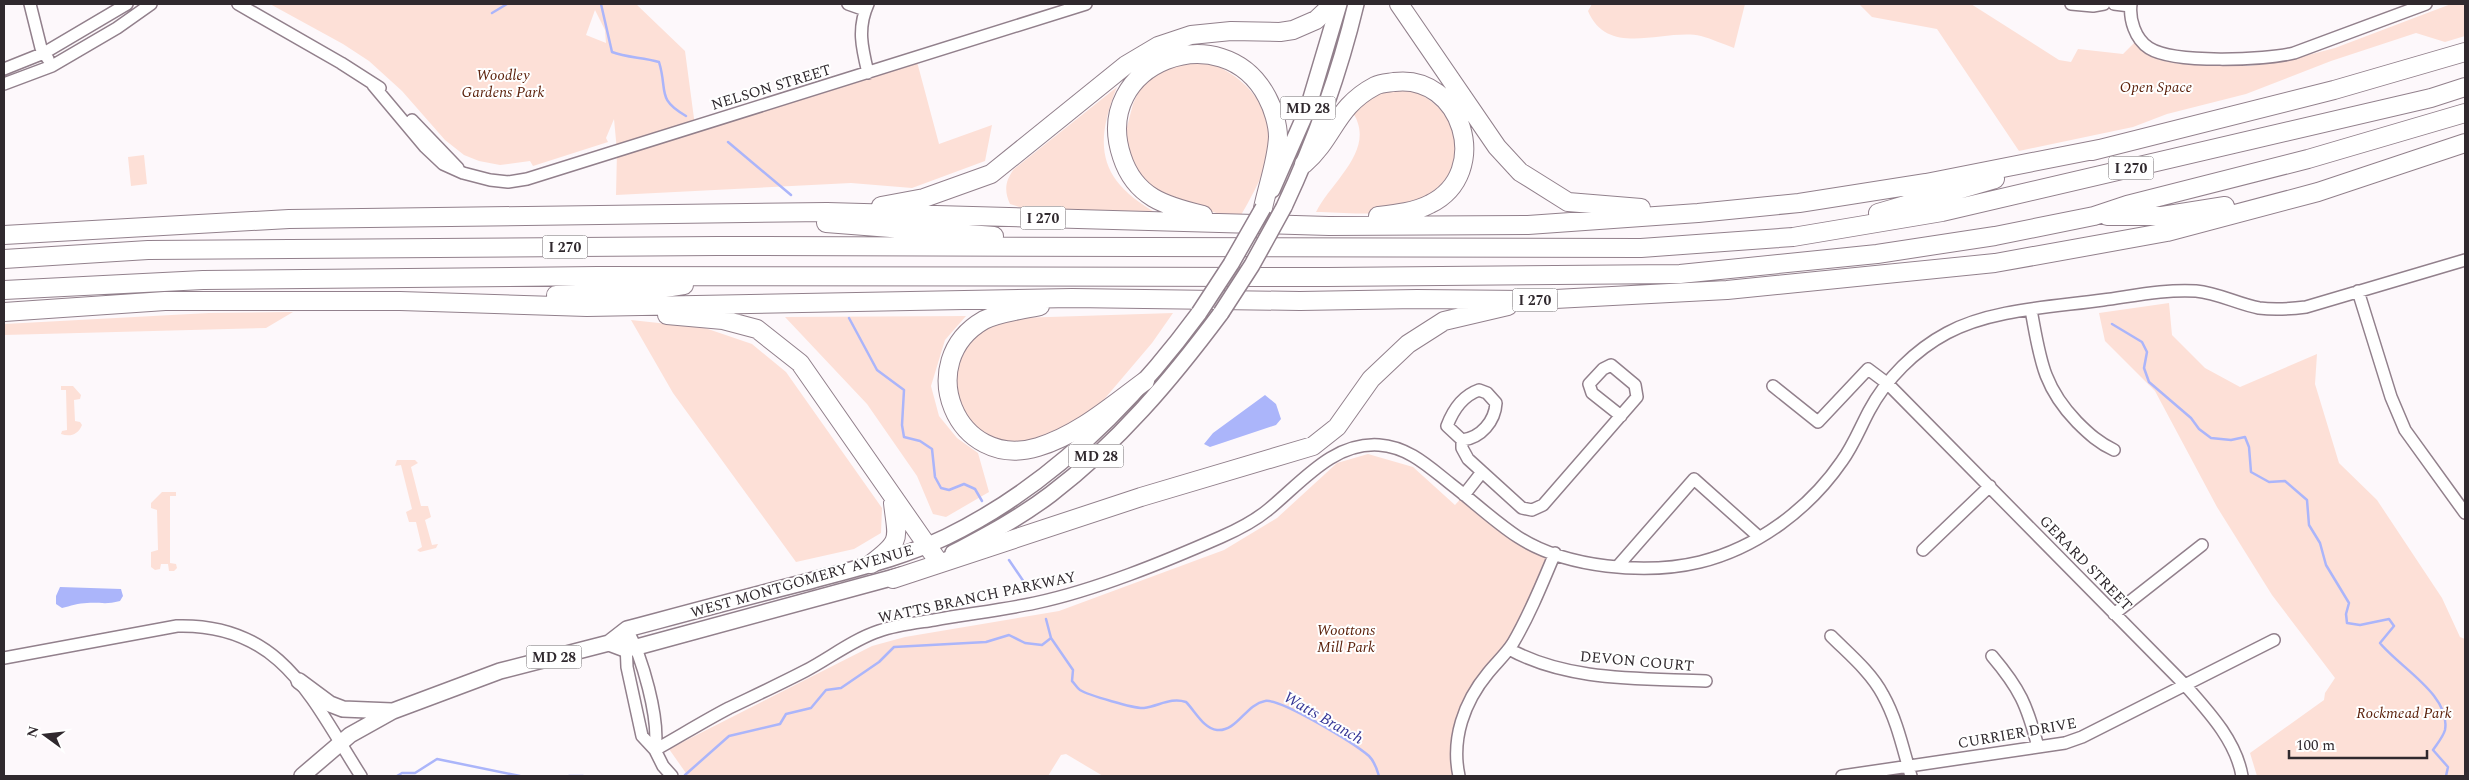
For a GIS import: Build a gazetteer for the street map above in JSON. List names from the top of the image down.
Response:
{
  "streets": {
    "highway": ["I 270"],
    "main road": ["MD 28", "WEST MONTGOMERY AVENUE"],
    "street": [
      "NELSON STREET",
      "GERARD STREET",
      "WATTS BRANCH PARKWAY",
      "DEVON COURT",
      "CURRIER DRIVE"
    ]
  },
  "crossings": [
    ["MD 28", "WEST MONTGOMERY AVENUE"],
    ["GERARD STREET", "WATTS BRANCH PARKWAY"],
    ["GERARD STREET", "CURRIER DRIVE"]
  ],
  "water": ["Watts Branch"],
  "parks": [
    "Woodley Gardens Park",
    "Open Space",
    "Woottons Mill Park",
    "Rockmead Park"
  ],
  "scale_bar": "100 m",
  "north": "left"
}
